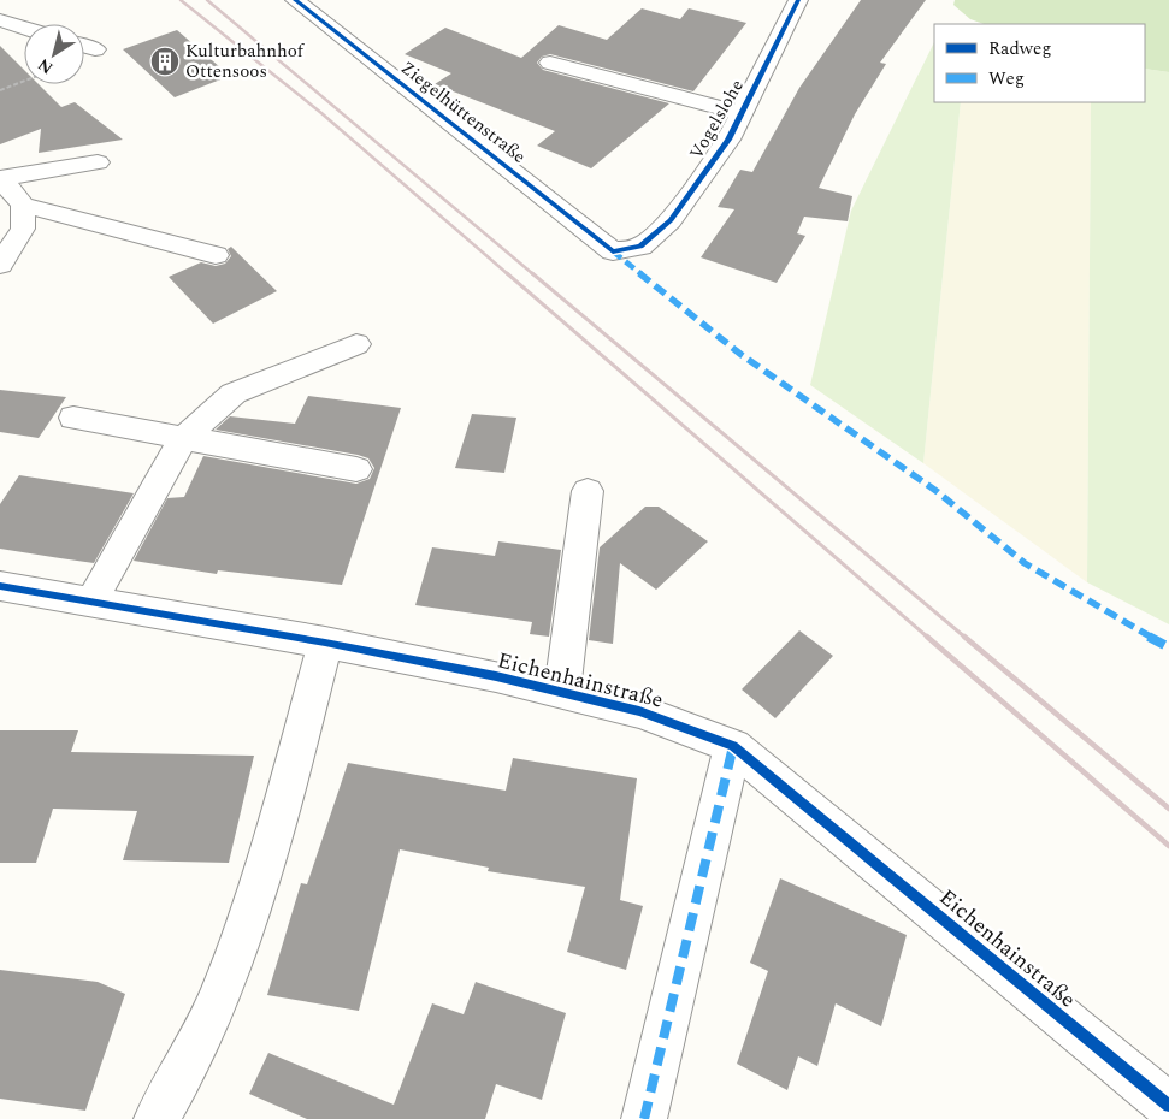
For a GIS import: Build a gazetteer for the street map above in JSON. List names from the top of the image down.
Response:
{
  "streets": {
    "street": ["Ziegelhüttenstraße", "Vogelslohe", "Eichenhainstraße"]
  },
  "crossings": [
    ["Ziegelhüttenstraße", "Vogelslohe"]
  ],
  "places": {
    "building": ["Kulturbahnhof Ottensoos"]
  },
  "legend": ["Radweg", "Weg"],
  "north": "bottom left"
}
